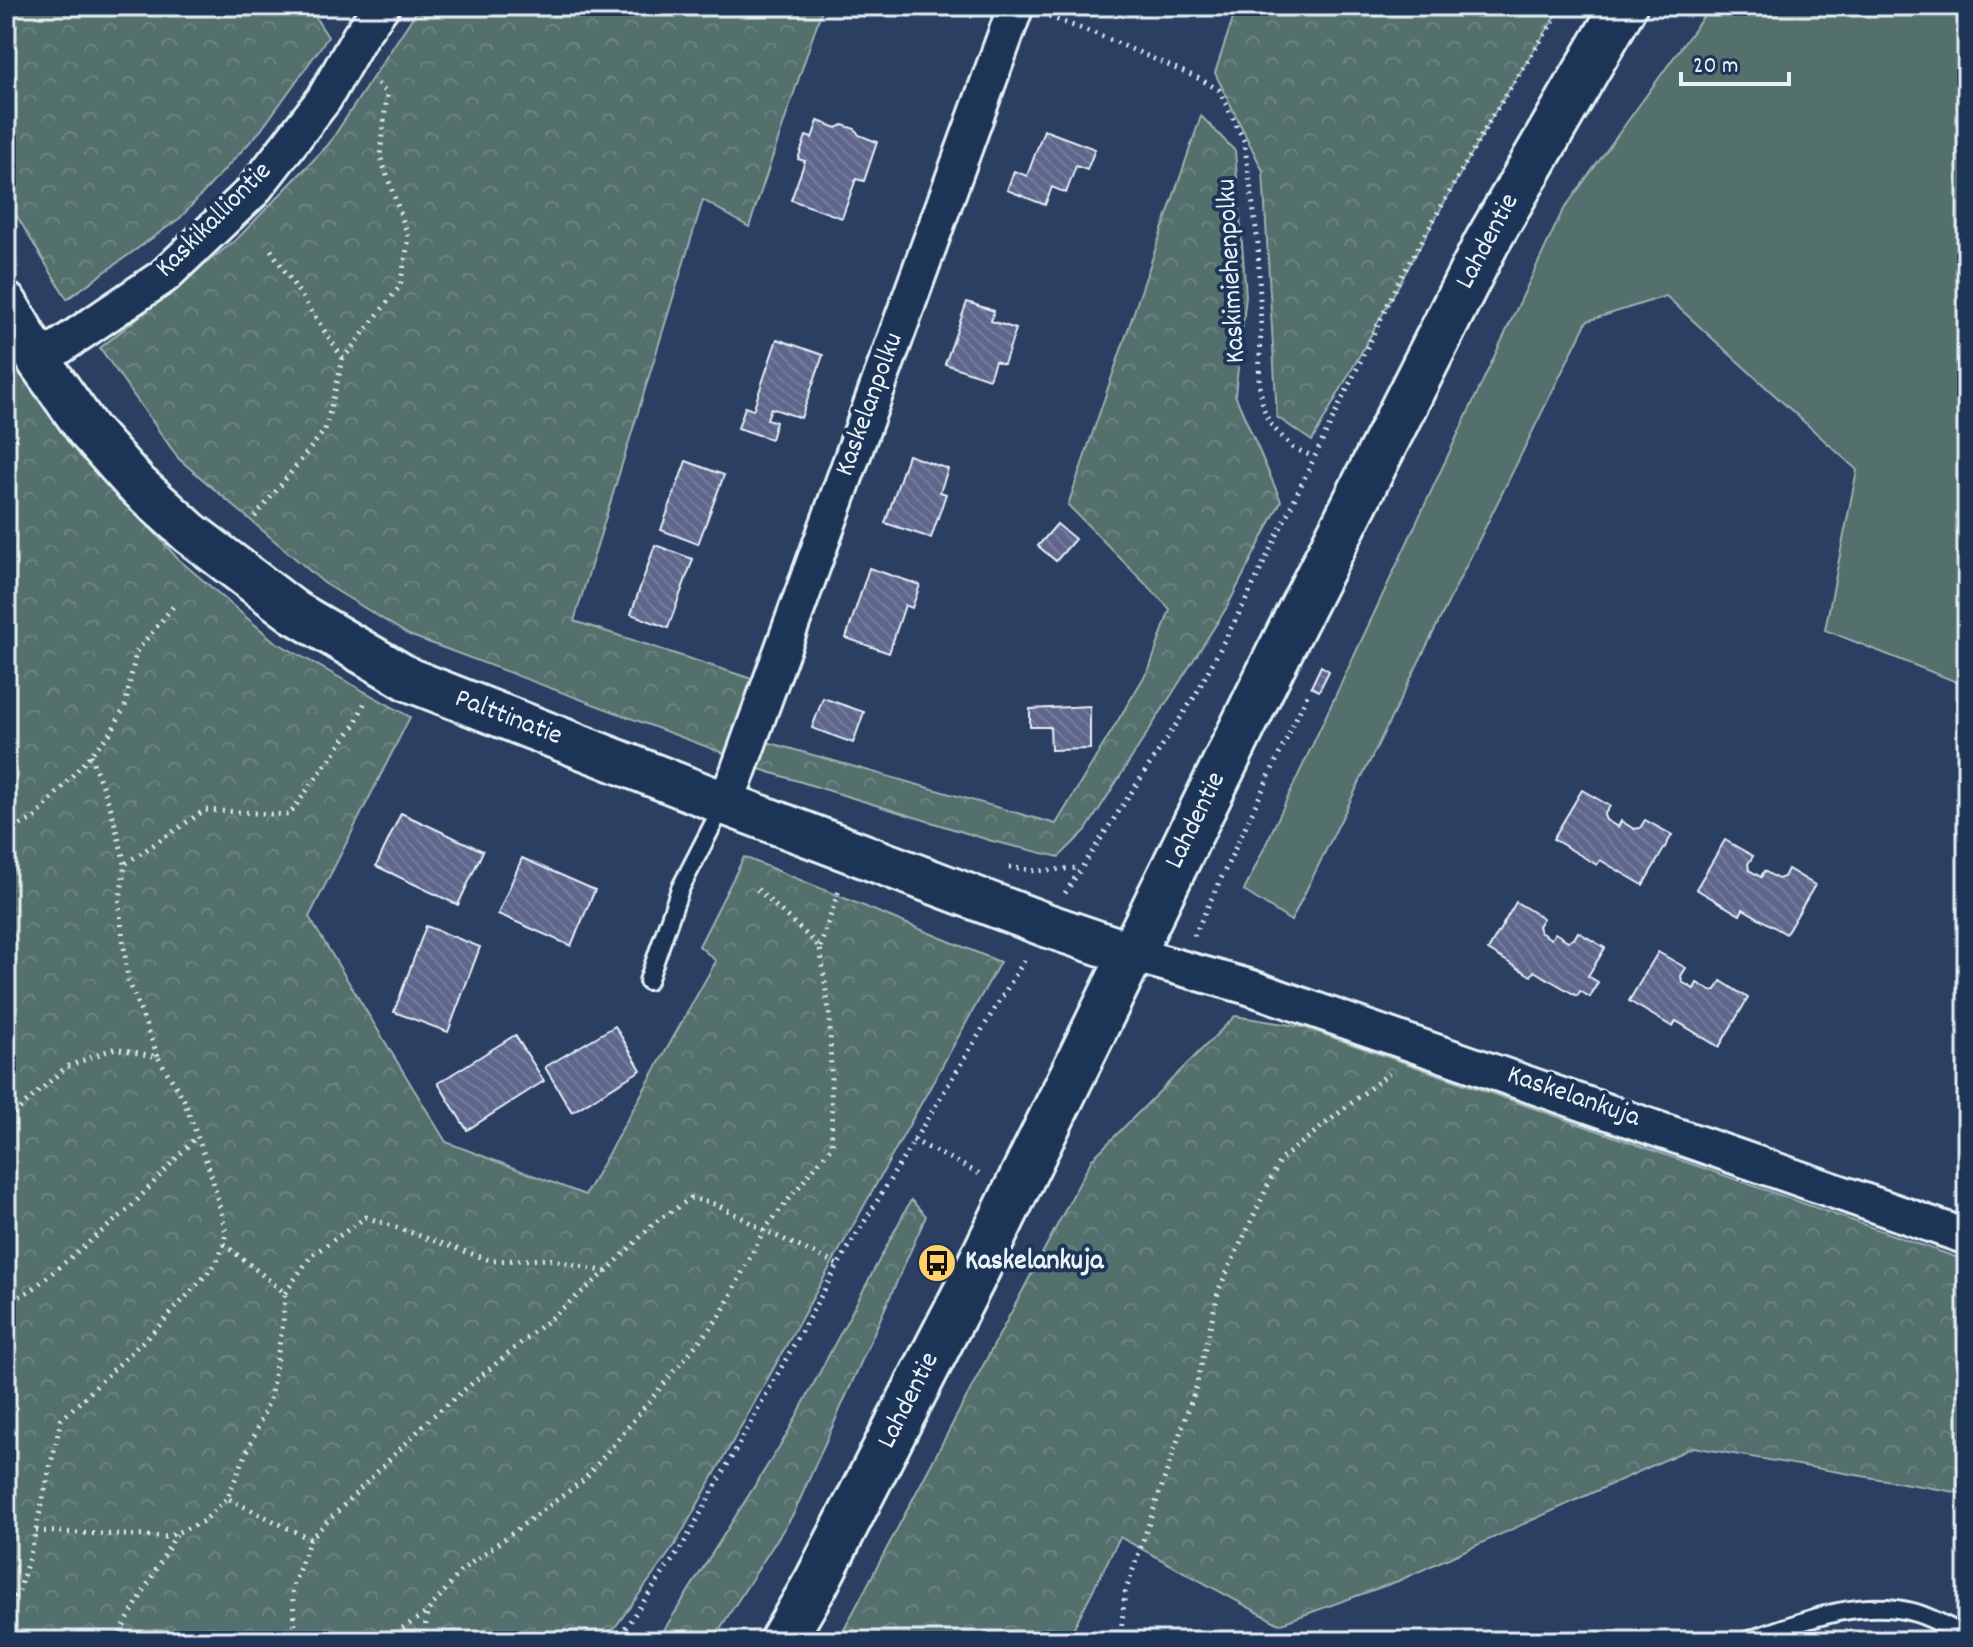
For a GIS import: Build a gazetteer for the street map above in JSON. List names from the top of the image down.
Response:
{
  "streets": {
    "main road": ["Lahdentie"],
    "street": [
      "Kaskikalliontie",
      "Kaskelanpolku",
      "Palttinatie",
      "Kaskelankuja"
    ],
    "path": ["Kaskimiehenpolku"]
  },
  "crossings": [
    ["Kaskikalliontie", "Palttinatie"],
    ["Lahdentie", "Palttinatie"],
    ["Lahdentie", "Kaskelankuja"],
    ["Kaskimiehenpolku", "Kaskelanpolku"],
    ["Kaskelanpolku", "Palttinatie"],
    ["Palttinatie", "Kaskelankuja"]
  ],
  "places": {
    "bus stop": ["Kaskelankuja"]
  },
  "scale_bar": "20 m"
}
